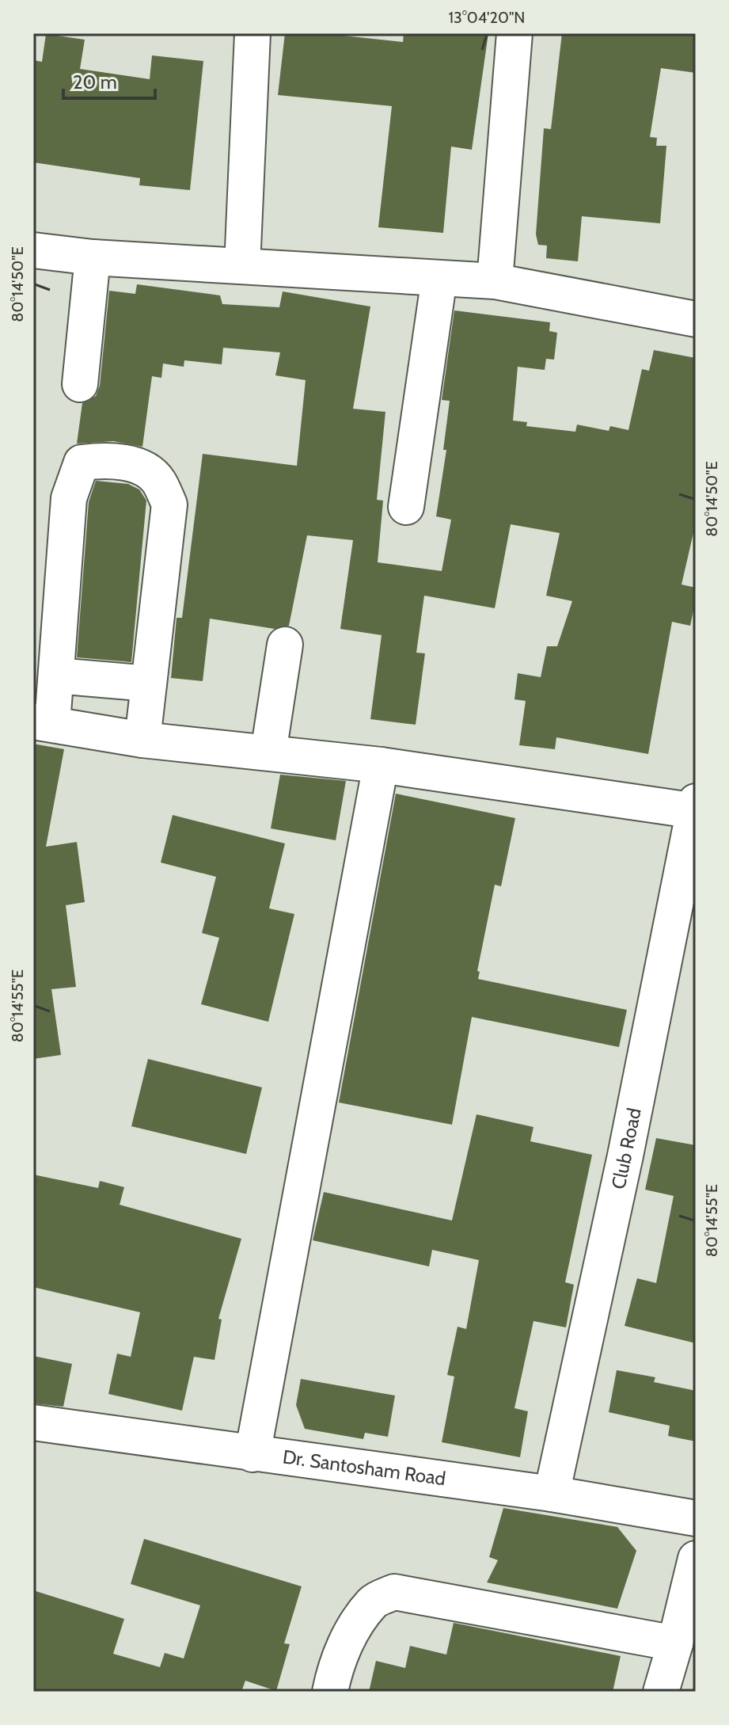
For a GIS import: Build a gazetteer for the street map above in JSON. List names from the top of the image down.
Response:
{
  "streets": {
    "street": ["Club Road", "Dr. Santosham Road"]
  },
  "crossings": [
    ["Club Road", "Dr. Santosham Road"]
  ],
  "scale_bar": "20 m",
  "coordinates": ["13°04'20\"N", "80°14'50\"E", "80°14'55\"E"]
}
